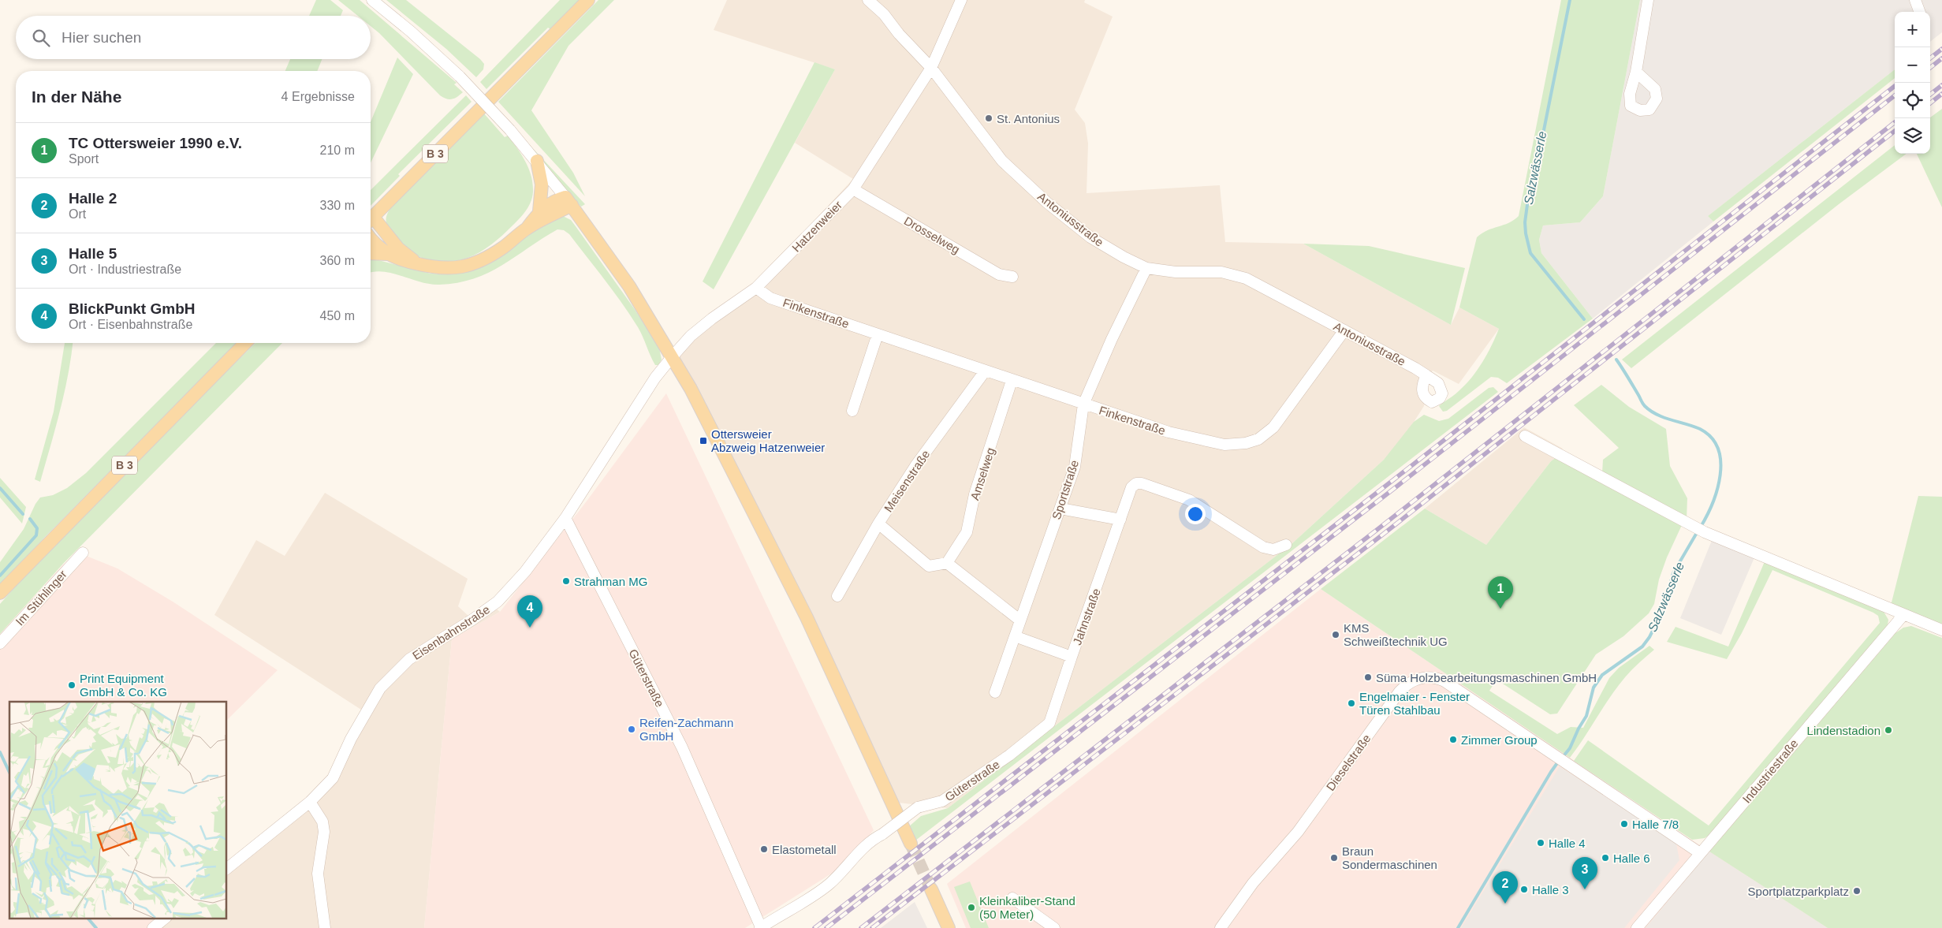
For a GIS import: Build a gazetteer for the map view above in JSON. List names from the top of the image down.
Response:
{
  "streets": {
    "main road": ["B 3"],
    "street": [
      "Antoniusstraße",
      "Hatzenweier",
      "Drosselweg",
      "Finkenstraße",
      "Amselweg",
      "Meisenstraße",
      "Sportstraße",
      "Im Stühlinger",
      "Jahnstraße",
      "Eisenbahnstraße",
      "Güterstraße",
      "Dieselstraße",
      "Industriestraße"
    ]
  },
  "crossings": [
    ["Antoniusstraße", "Hatzenweier"],
    ["Antoniusstraße", "Finkenstraße"],
    ["Antoniusstraße", "Sportstraße"],
    ["Hatzenweier", "Drosselweg"],
    ["Hatzenweier", "Finkenstraße"],
    ["Hatzenweier", "Eisenbahnstraße"],
    ["Finkenstraße", "Amselweg"],
    ["Finkenstraße", "Meisenstraße"],
    ["Finkenstraße", "Sportstraße"],
    ["Sportstraße", "Jahnstraße"],
    ["Jahnstraße", "Güterstraße"],
    ["Eisenbahnstraße", "Güterstraße"],
    ["Dieselstraße", "Industriestraße"]
  ],
  "water": ["Salzwässerle"],
  "places": {
    "other": [
      "St. Antonius",
      "Strahman MG",
      "KMS Schweißtechnik UG",
      "Süma Holzbearbeitungsmaschinen GmbH",
      "Print Equipment GmbH & Co. KG",
      "Engelmaier - Fenster Türen Stahlbau",
      "Reifen-Zachmann GmbH",
      "Lindenstadion",
      "Zimmer Group",
      "Halle 7/8",
      "Halle 4",
      "Elastometall",
      "Braun Sondermaschinen",
      "Halle 6",
      "Halle 3",
      "Sportplatzparkplatz",
      "Kleinkaliber-Stand (50 Meter)"
    ],
    "transit": ["Ottersweier Abzweig Hatzenweier"]
  },
  "page": {
    "map_buttons": ["+", "−"],
    "search": "Hier suchen",
    "heading": ["In der Nähe", "4 Ergebnisse"],
    "list": [
      {
        "mark": "1",
        "name": "TC Ottersweier 1990 e.V.",
        "note": "Sport",
        "value": "210 m"
      },
      {
        "mark": "2",
        "name": "Halle 2",
        "note": "Ort",
        "value": "330 m"
      },
      {
        "mark": "3",
        "name": "Halle 5",
        "note": "Ort · Industriestraße",
        "value": "360 m"
      },
      {
        "mark": "4",
        "name": "BlickPunkt GmbH",
        "note": "Ort · Eisenbahnstraße",
        "value": "450 m"
      }
    ],
    "pins": [
      "1",
      "4",
      "3",
      "2"
    ]
  }
}
